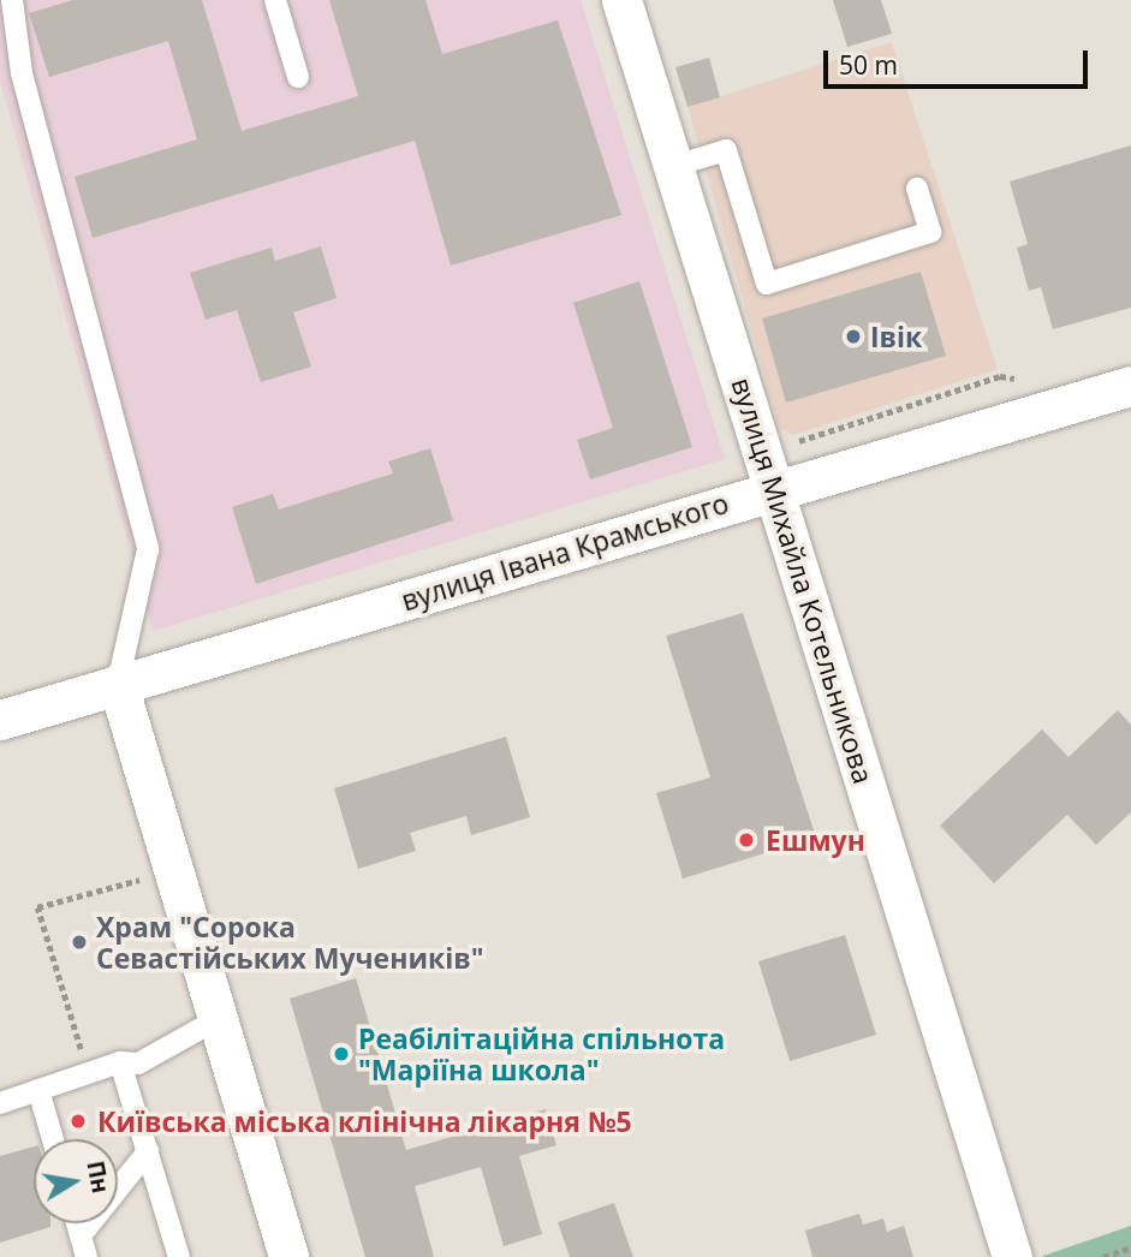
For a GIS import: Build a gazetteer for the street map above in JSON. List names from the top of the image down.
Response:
{
  "streets": {
    "street": ["вулиця Івана Крамського", "вулиця Михайла Котельникова"]
  },
  "crossings": [
    ["вулиця Івана Крамського", "вулиця Михайла Котельникова"]
  ],
  "places": [
    "Івік",
    "Ешмун",
    "Храм \"Сорока Севастійських Мучеників\"",
    "Реабілітаційна спільнота \"Маріїна школа\"",
    "Київська міська клінічна лікарня №5"
  ],
  "scale_bar": "50 m",
  "north": "right"
}
